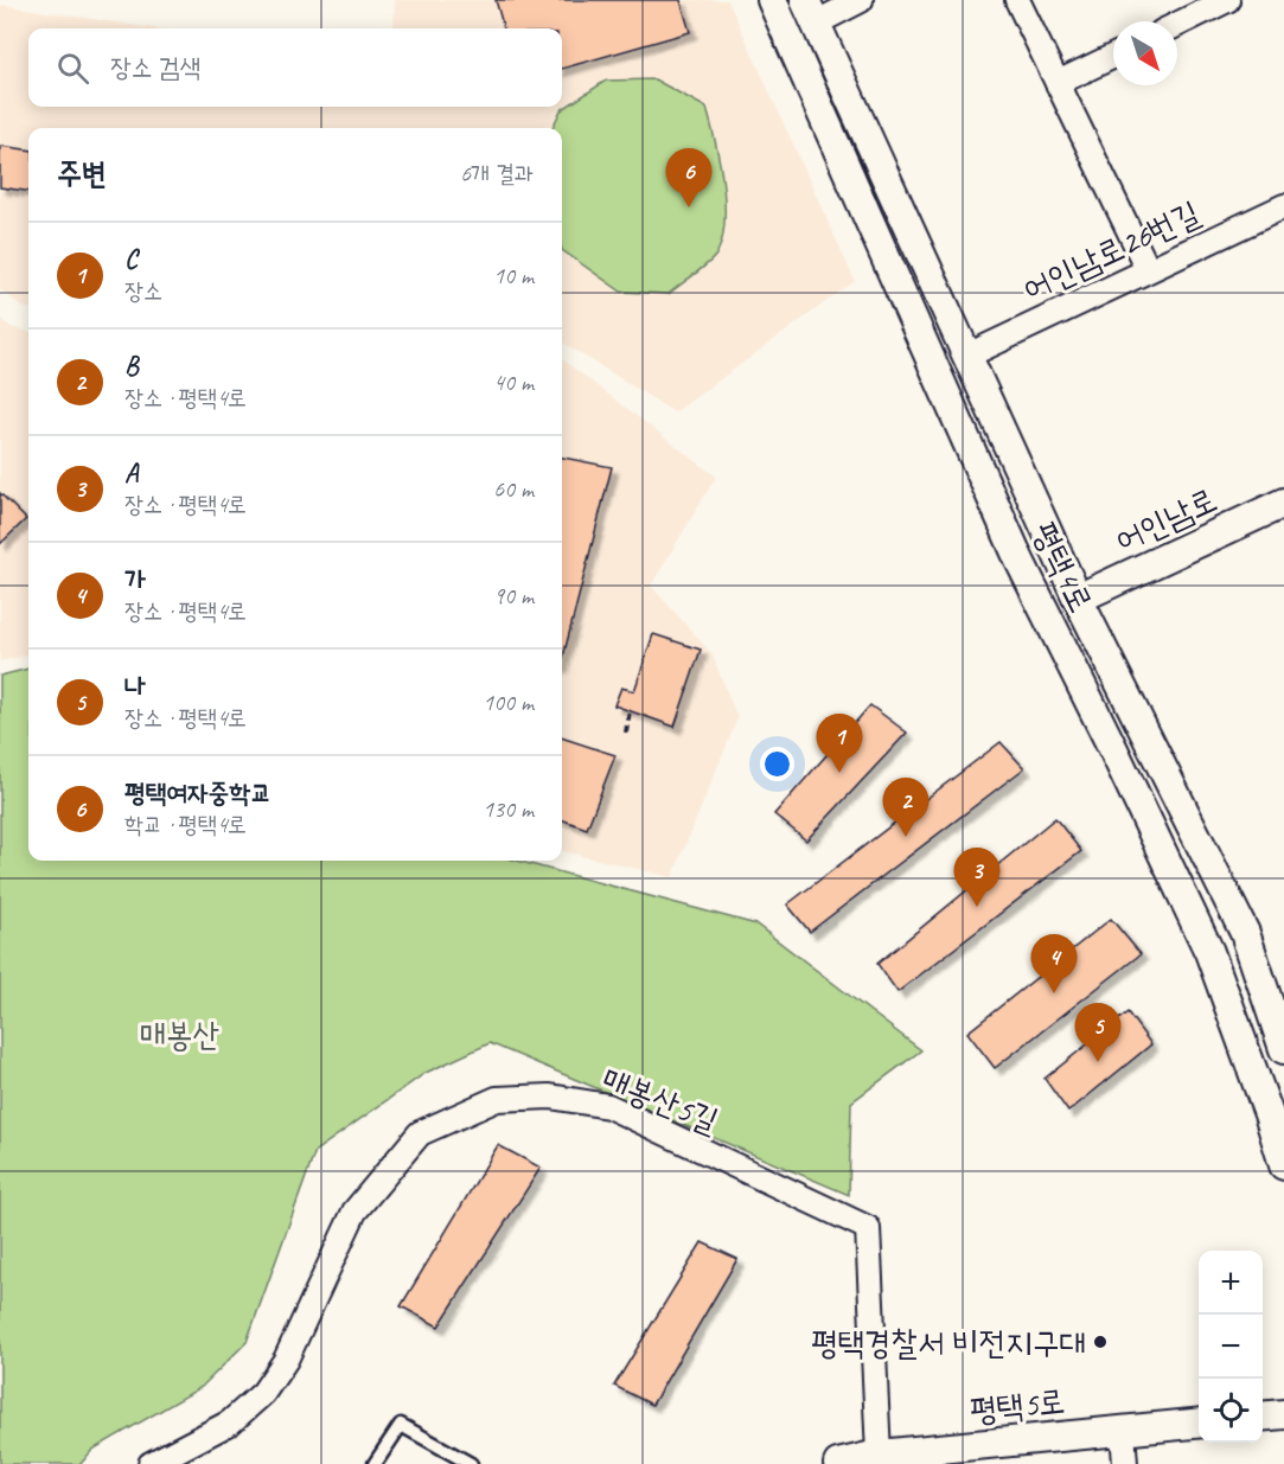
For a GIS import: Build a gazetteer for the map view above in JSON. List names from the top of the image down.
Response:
{
  "streets": {
    "street": [
      "어인남로26번길",
      "어인남로",
      "평택4로",
      "매봉산5길",
      "평택5로"
    ]
  },
  "crossings": [
    ["어인남로26번길", "평택4로"],
    ["어인남로", "평택4로"],
    ["매봉산5길", "평택5로"]
  ],
  "parks": ["매봉산"],
  "places": ["평택경찰서 비전지구대"],
  "north": "bottom right",
  "page": {
    "search": "장소 검색",
    "heading": ["주변", "6개 결과"],
    "pins": [
      "6",
      "1",
      "2",
      "3",
      "4",
      "5"
    ],
    "list": [
      {
        "mark": "1",
        "name": "C",
        "note": "장소",
        "value": "10 m"
      },
      {
        "mark": "2",
        "name": "B",
        "note": "장소 · 평택4로",
        "value": "40 m"
      },
      {
        "mark": "3",
        "name": "A",
        "note": "장소 · 평택4로",
        "value": "60 m"
      },
      {
        "mark": "4",
        "name": "가",
        "note": "장소 · 평택4로",
        "value": "90 m"
      },
      {
        "mark": "5",
        "name": "나",
        "note": "장소 · 평택4로",
        "value": "100 m"
      },
      {
        "mark": "6",
        "name": "평택여자중학교",
        "note": "학교 · 평택4로",
        "value": "130 m"
      }
    ],
    "map_buttons": ["+", "−"]
  }
}
